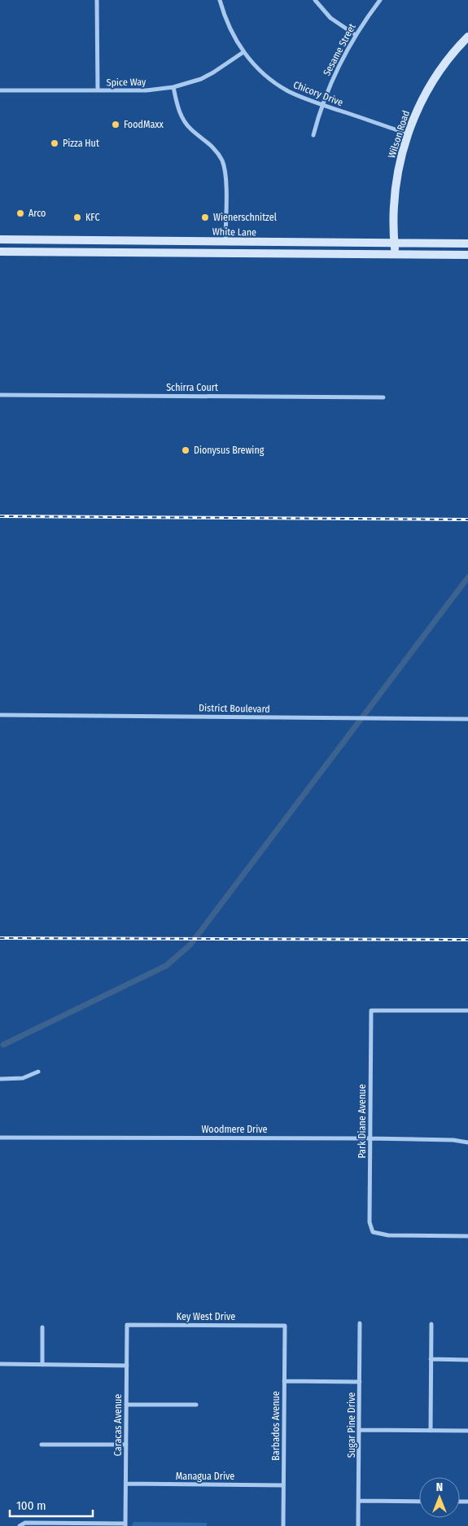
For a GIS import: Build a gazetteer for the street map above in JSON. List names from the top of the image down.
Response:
{
  "streets": {
    "main road": ["Wilson Road", "White Lane"],
    "street": [
      "Sesame Street",
      "Spice Way",
      "Chicory Drive",
      "Schirra Court",
      "District Boulevard",
      "Park Diane Avenue",
      "Woodmere Drive",
      "Key West Drive",
      "Caracas Avenue",
      "Sugar Pine Drive",
      "Barbados Avenue",
      "Managua Drive"
    ]
  },
  "crossings": [
    ["Sesame Street", "Chicory Drive"],
    ["Spice Way", "Chicory Drive"],
    ["Chicory Drive", "Wilson Road"],
    ["Wilson Road", "White Lane"],
    ["Park Diane Avenue", "Woodmere Drive"],
    ["Key West Drive", "Caracas Avenue"],
    ["Key West Drive", "Barbados Avenue"],
    ["Caracas Avenue", "Managua Drive"],
    ["Barbados Avenue", "Managua Drive"]
  ],
  "places": [
    "FoodMaxx",
    "Pizza Hut",
    "Arco",
    "KFC",
    "Wienerschnitzel",
    "Dionysus Brewing"
  ],
  "scale_bar": "100 m",
  "north": "top"
}
